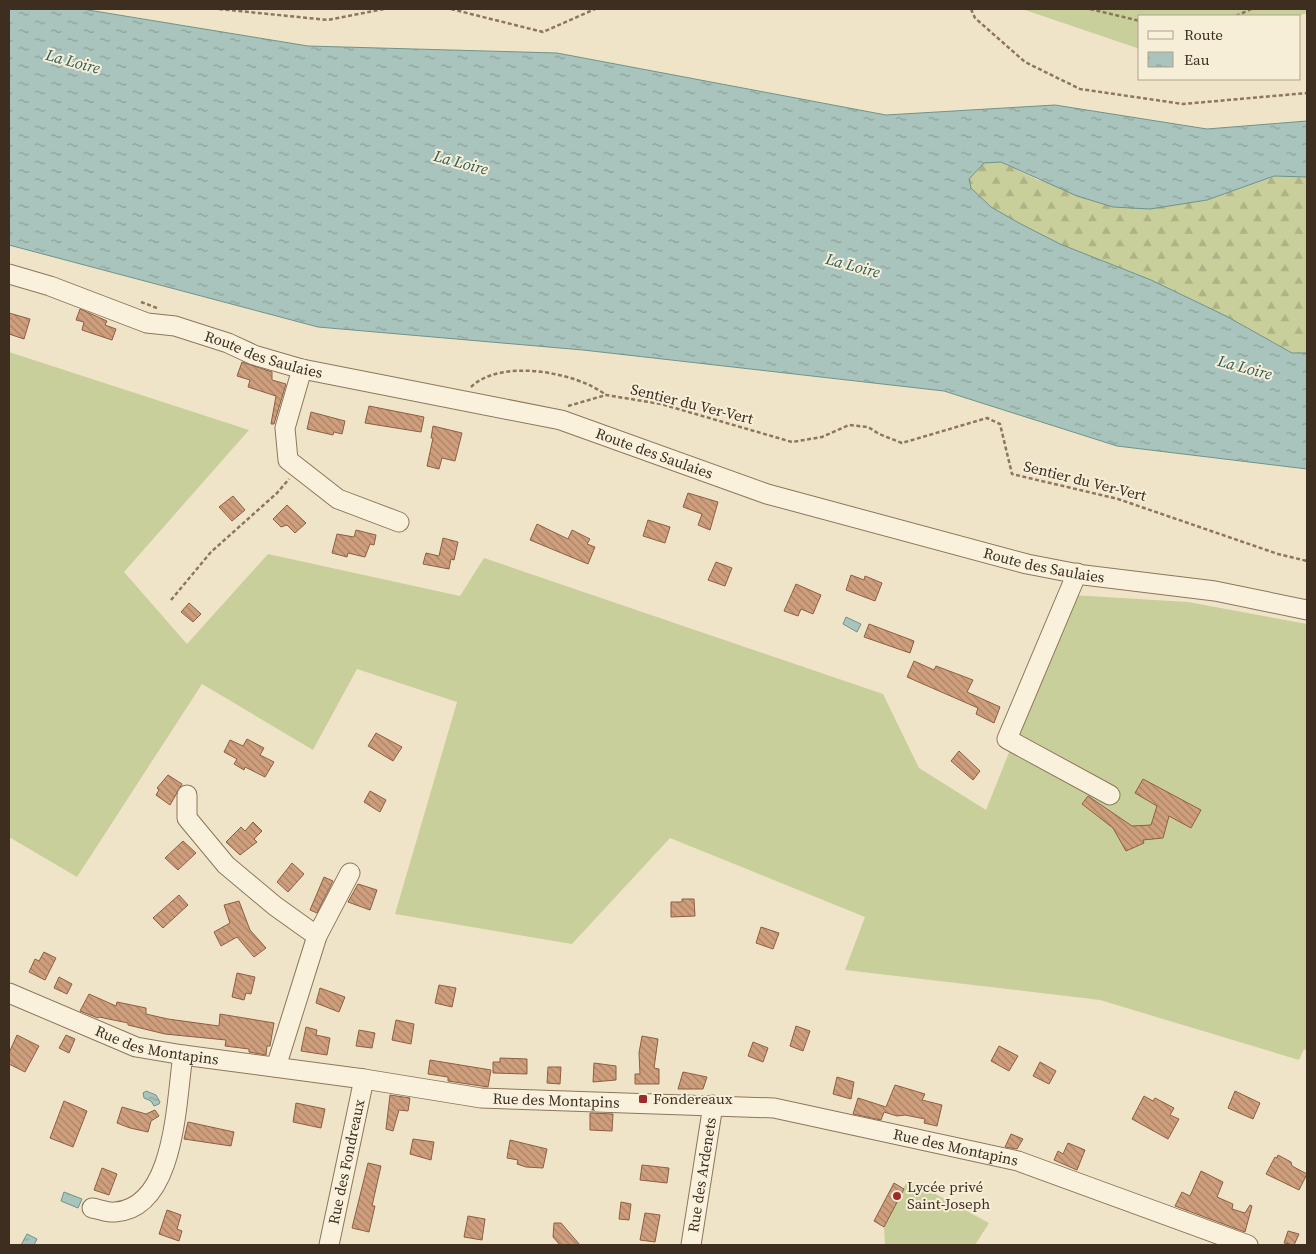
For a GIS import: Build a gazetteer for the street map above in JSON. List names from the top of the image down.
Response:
{
  "streets": {
    "street": [
      "Route des Saulaies",
      "Rue des Montapins",
      "Rue des Fondreaux",
      "Rue des Ardenets"
    ],
    "path": ["Sentier du Ver-Vert"]
  },
  "crossings": [
    ["Rue des Montapins", "Rue des Fondreaux"],
    ["Rue des Montapins", "Rue des Ardenets"]
  ],
  "water": ["La Loire"],
  "places": {
    "transit": ["Fondereaux"],
    "other": ["Lycée privé Saint-Joseph"]
  },
  "legend": ["Route", "Eau"]
}
